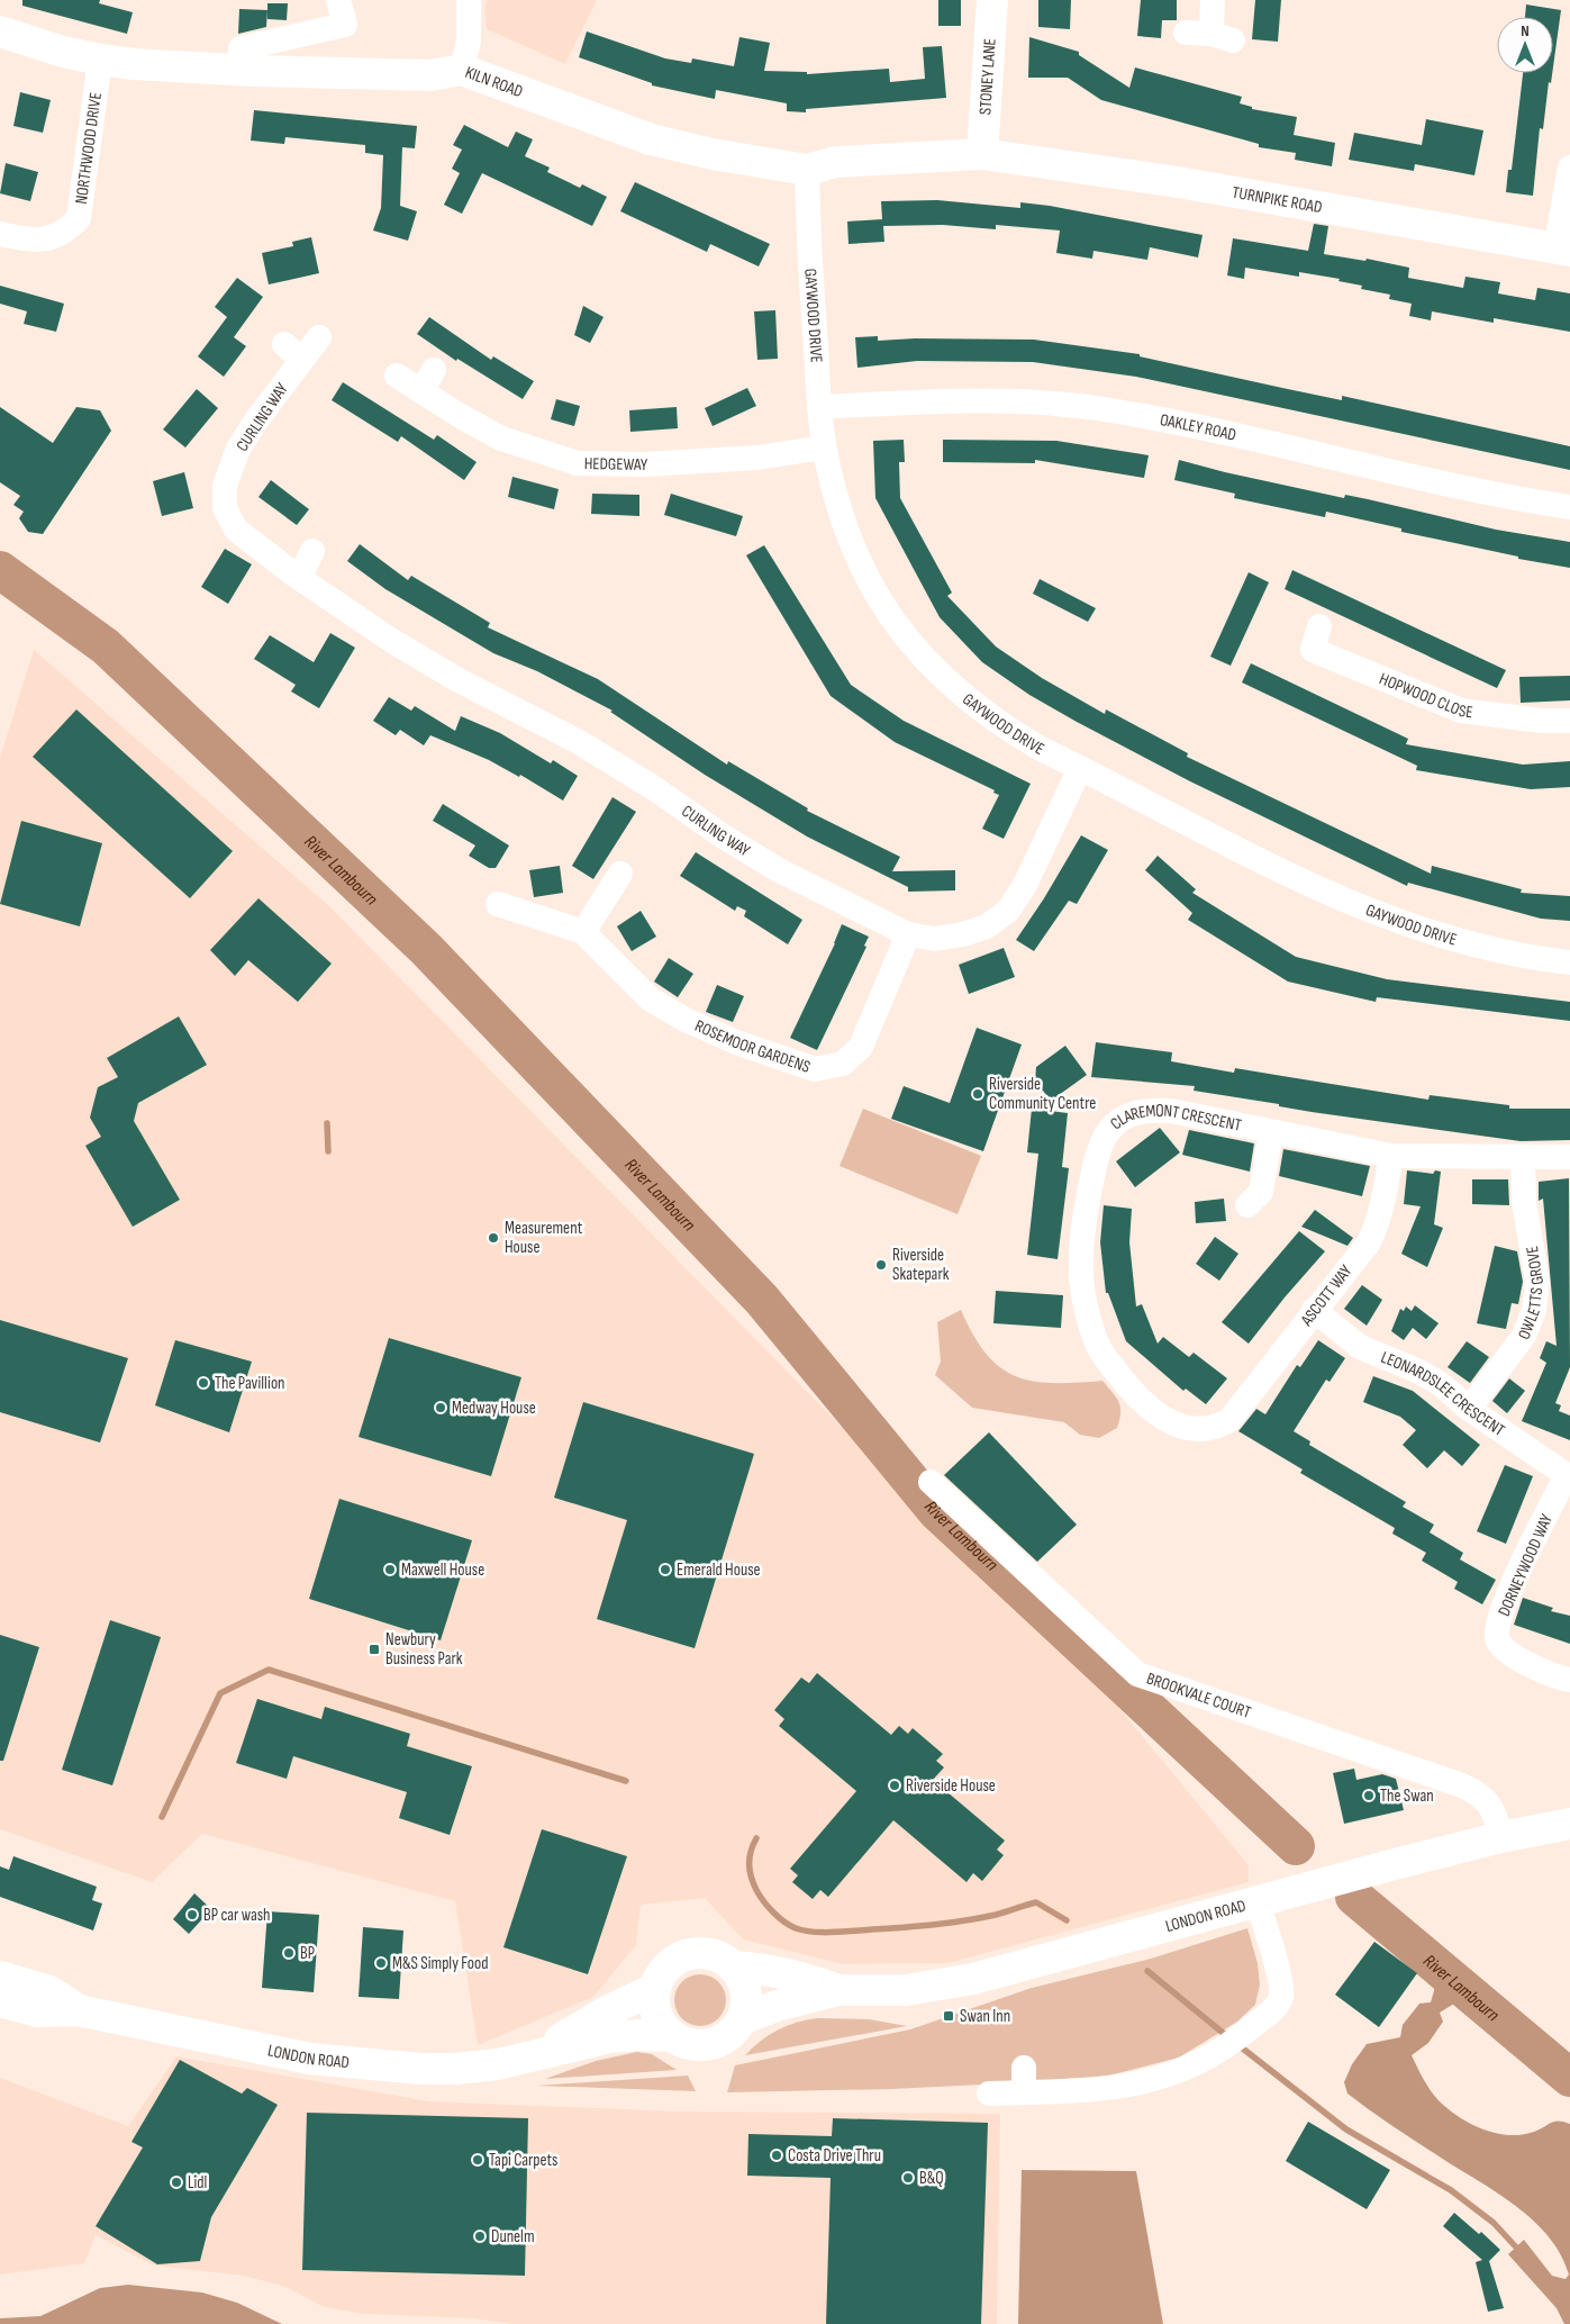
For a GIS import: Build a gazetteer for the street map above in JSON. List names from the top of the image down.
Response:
{
  "streets": {
    "main road": [
      "STONEY LANE",
      "KILN ROAD",
      "TURNPIKE ROAD",
      "LONDON ROAD"
    ],
    "street": [
      "NORTHWOOD DRIVE",
      "GAYWOOD DRIVE",
      "CURLING WAY",
      "OAKLEY ROAD",
      "HEDGEWAY",
      "HOPWOOD CLOSE",
      "ROSEMOOR GARDENS",
      "CLAREMONT CRESCENT",
      "OWLETTS GROVE",
      "ASCOTT WAY",
      "LEONARDSLEE CRESCENT",
      "DORNEYWOOD WAY",
      "BROOKVALE COURT"
    ]
  },
  "crossings": [
    ["STONEY LANE", "KILN ROAD"],
    ["STONEY LANE", "TURNPIKE ROAD"],
    ["KILN ROAD", "NORTHWOOD DRIVE"],
    ["KILN ROAD", "TURNPIKE ROAD"],
    ["KILN ROAD", "GAYWOOD DRIVE"],
    ["GAYWOOD DRIVE", "CURLING WAY"],
    ["GAYWOOD DRIVE", "OAKLEY ROAD"],
    ["GAYWOOD DRIVE", "HEDGEWAY"],
    ["CURLING WAY", "ROSEMOOR GARDENS"],
    ["CLAREMONT CRESCENT", "OWLETTS GROVE"],
    ["CLAREMONT CRESCENT", "ASCOTT WAY"],
    ["OWLETTS GROVE", "LEONARDSLEE CRESCENT"],
    ["ASCOTT WAY", "LEONARDSLEE CRESCENT"],
    ["LEONARDSLEE CRESCENT", "DORNEYWOOD WAY"],
    ["BROOKVALE COURT", "LONDON ROAD"]
  ],
  "water": ["River Lambourn"],
  "places": {
    "other": [
      "Riverside Community Centre",
      "Measurement House",
      "Riverside Skatepark",
      "The Pavillion",
      "Medway House",
      "Maxwell House",
      "Emerald House",
      "Riverside House",
      "The Swan",
      "BP car wash",
      "BP",
      "M&S Simply Food",
      "Costa Drive Thru",
      "Tapi Carpets",
      "B&Q",
      "Lidl",
      "Dunelm"
    ],
    "transit": ["Newbury Business Park", "Swan Inn"]
  },
  "north": "top"
}
